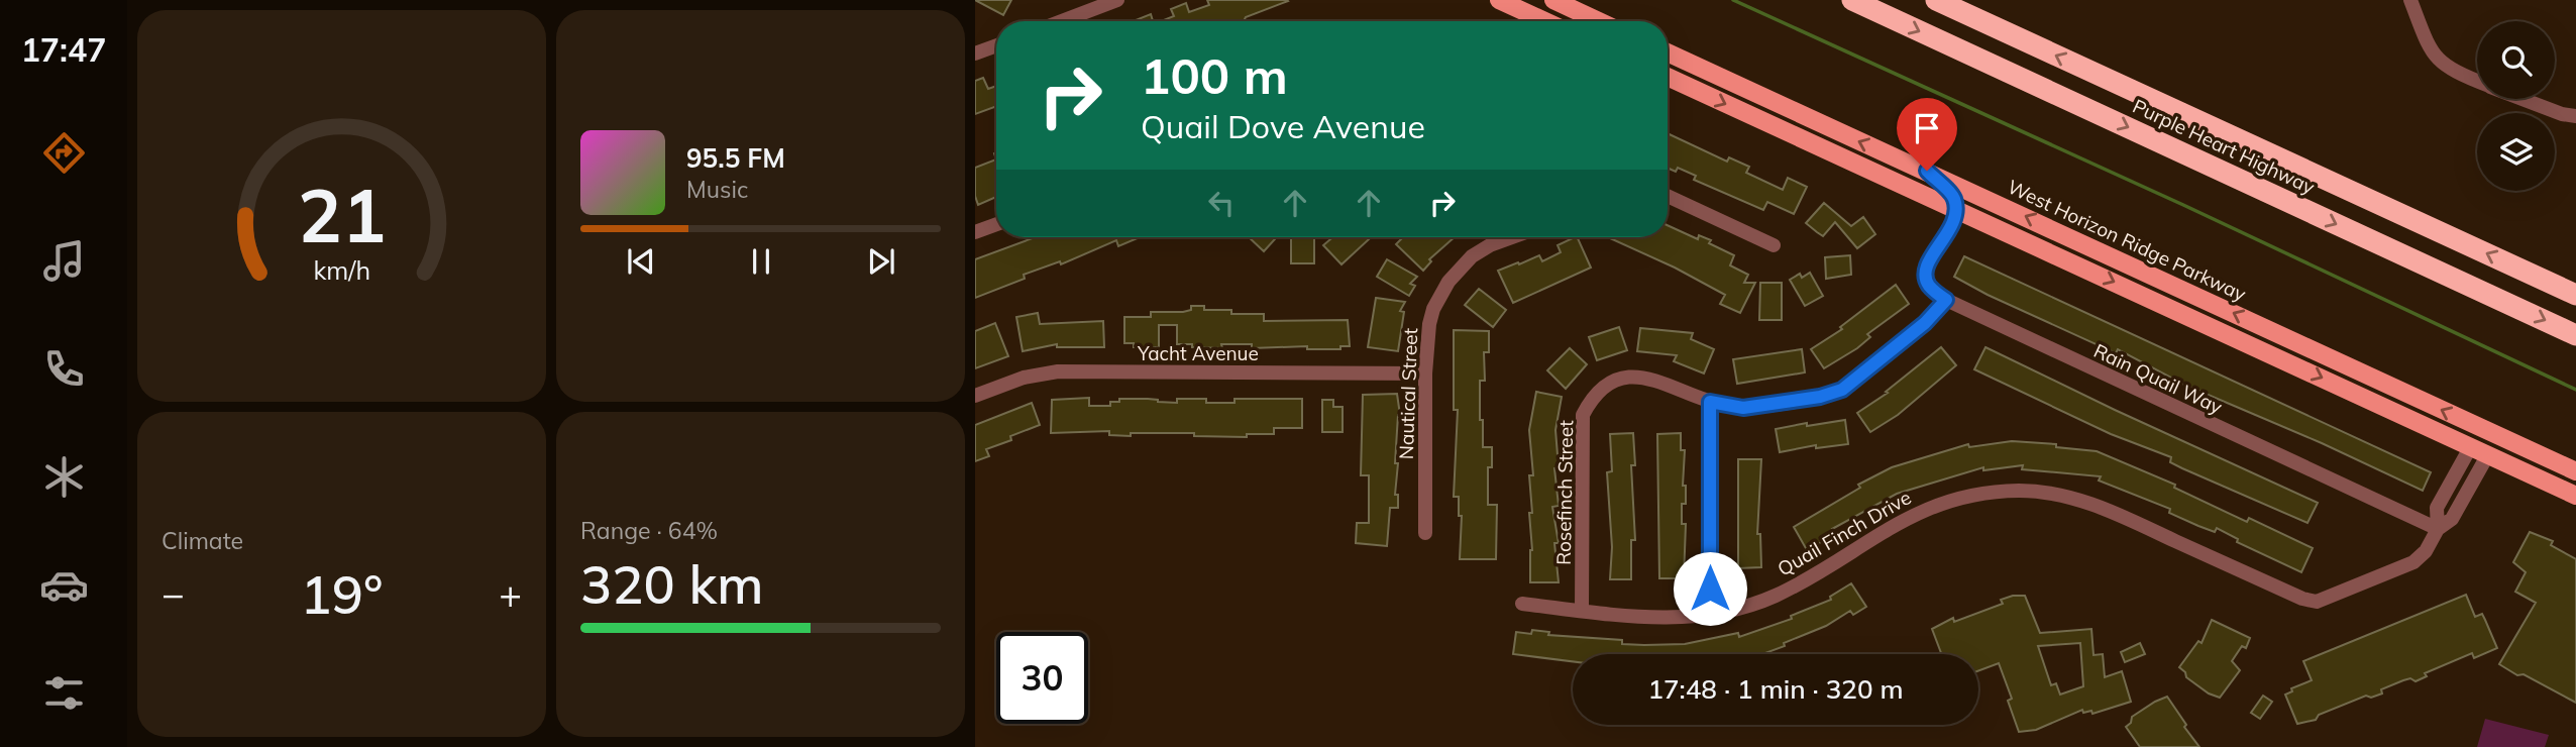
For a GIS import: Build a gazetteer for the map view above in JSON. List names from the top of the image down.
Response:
{
  "streets": {
    "highway": ["Purple Heart Highway"],
    "main road": ["West Horizon Ridge Parkway"],
    "street": [
      "Yacht Avenue",
      "Rain Quail Way",
      "Nautical Street",
      "Rosefinch Street",
      "Quail Finch Drive"
    ]
  },
  "crossings": [
    ["Yacht Avenue", "Nautical Street"],
    ["Rain Quail Way", "Quail Finch Drive"],
    ["Rosefinch Street", "Quail Finch Drive"]
  ],
  "page": {
    "tabs": "17:47",
    "turn": ["100 m", "Quail Dove Avenue"],
    "song": ["95.5 FM", "Music"],
    "tile": [
      "Climate",
      ["Range · 64%", "320 km"]
    ],
    "heat": ["−", "19°", "+"],
    "limit": "30",
    "trip": "17:48 · 1 min · 320 m",
    "gauge": ["21", "km/h"]
  }
}
